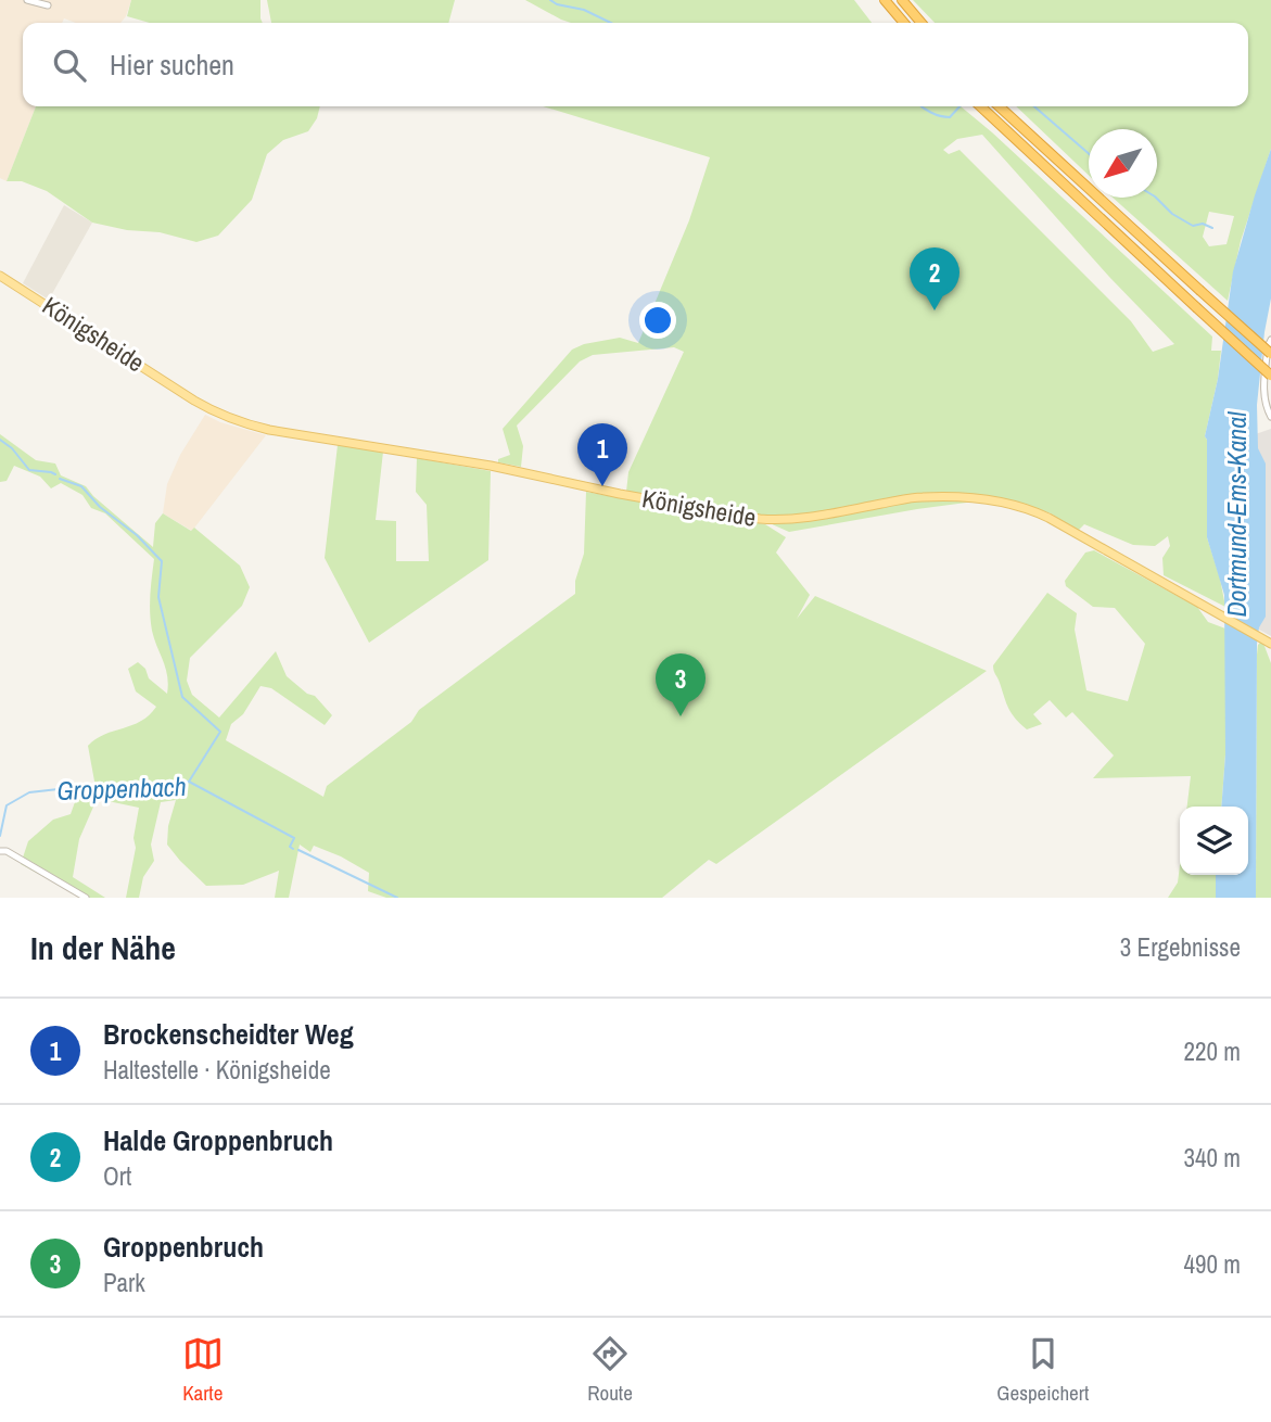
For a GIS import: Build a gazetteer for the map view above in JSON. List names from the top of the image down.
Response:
{
  "streets": {
    "main road": ["Königsheide"]
  },
  "water": ["Dortmund-Ems-Kanal", "Groppenbach"],
  "north": "bottom left",
  "page": {
    "search": "Hier suchen",
    "pins": ["2", "1", "3"],
    "heading": ["In der Nähe", "3 Ergebnisse"],
    "list": [
      {
        "mark": "1",
        "name": "Brockenscheidter Weg",
        "note": "Haltestelle · Königsheide",
        "value": "220 m"
      },
      {
        "mark": "2",
        "name": "Halde Groppenbruch",
        "note": "Ort",
        "value": "340 m"
      },
      {
        "mark": "3",
        "name": "Groppenbruch",
        "note": "Park",
        "value": "490 m"
      }
    ],
    "nav": ["Karte", "Route", "Gespeichert"]
  }
}
